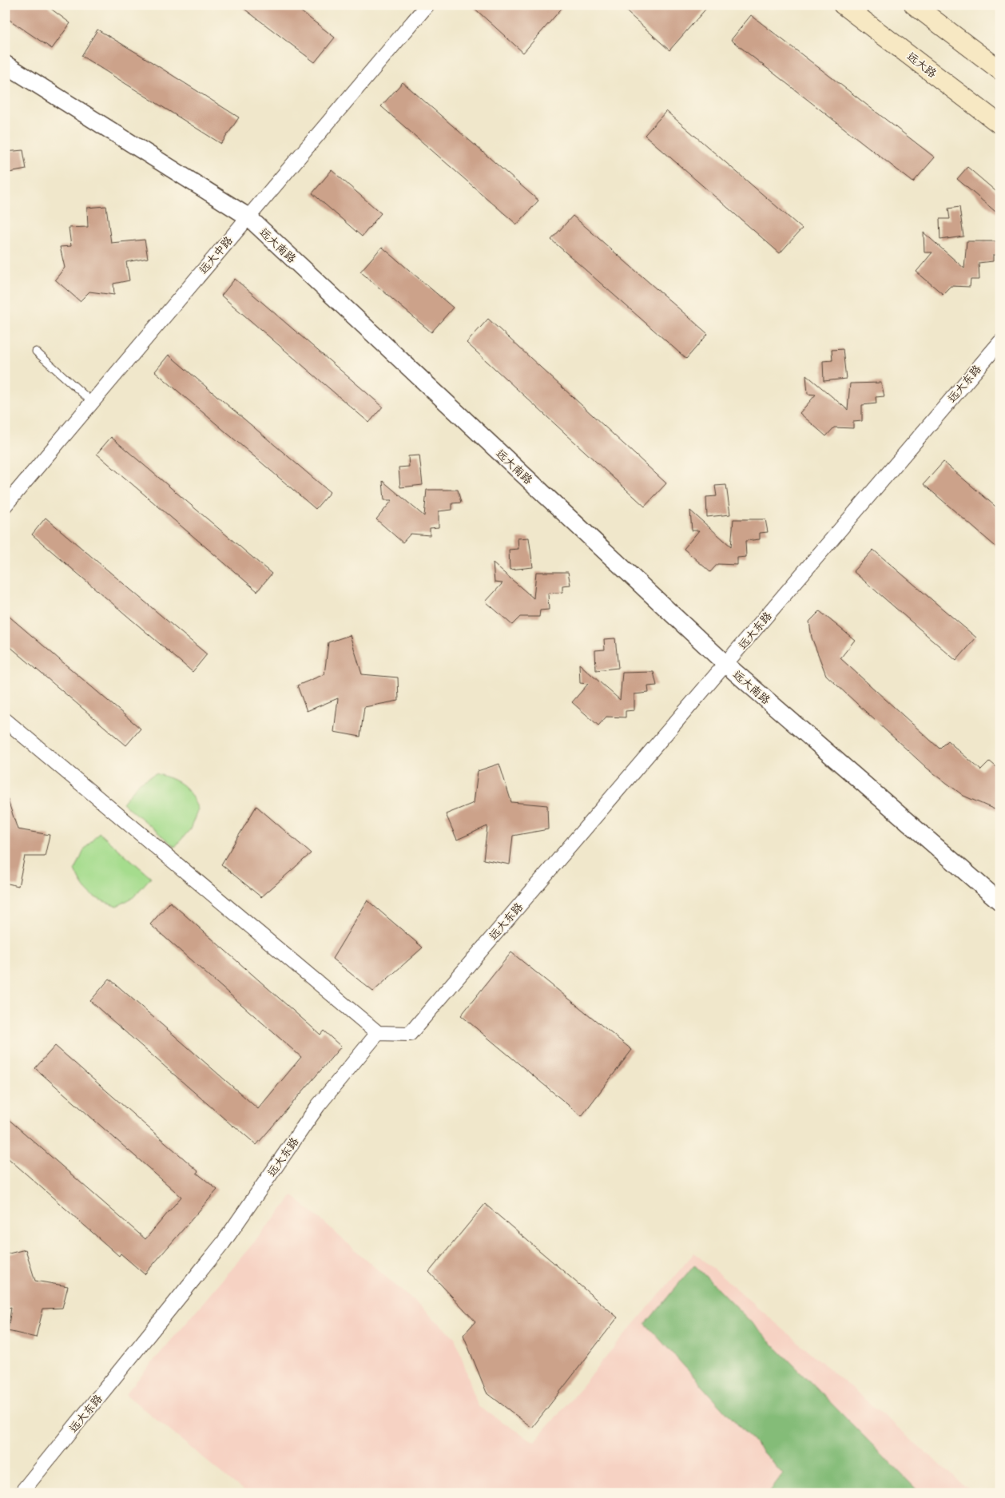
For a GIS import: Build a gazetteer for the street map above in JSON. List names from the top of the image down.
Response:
{
  "streets": {
    "main road": ["远大路"],
    "street": ["远大南路", "远大中路", "远大东路"]
  },
  "crossings": [
    ["远大南路", "远大中路"],
    ["远大南路", "远大东路"]
  ]
}
